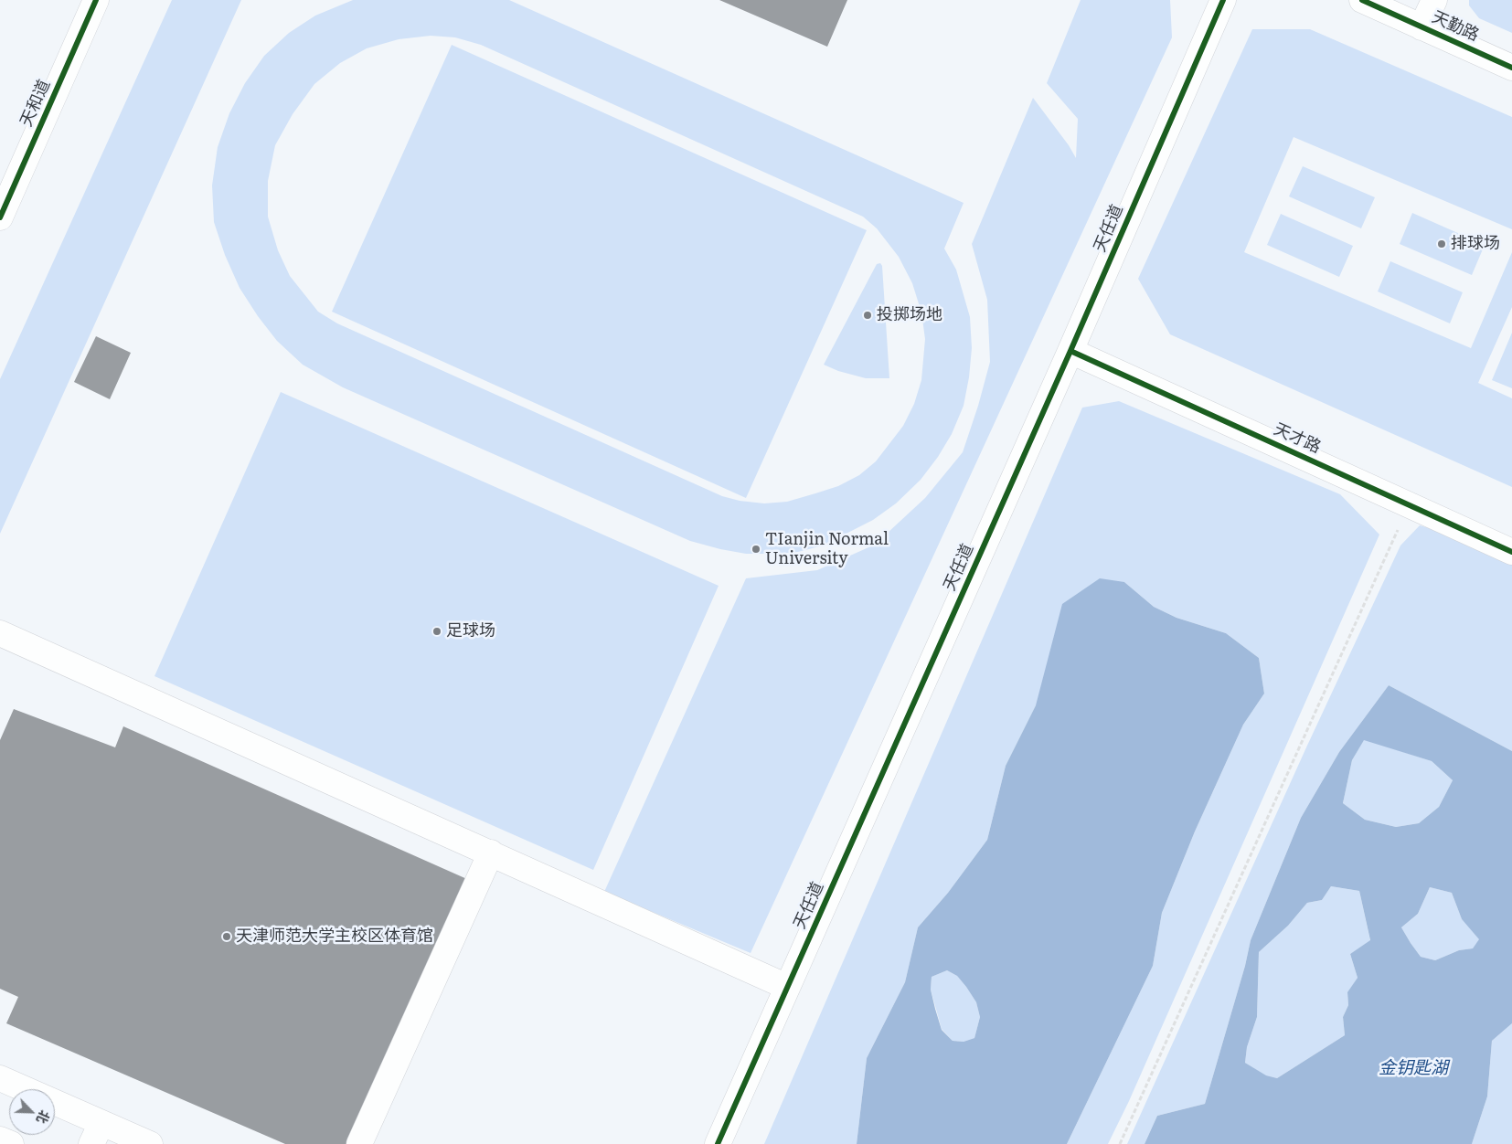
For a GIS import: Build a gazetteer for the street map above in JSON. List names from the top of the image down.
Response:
{
  "streets": {
    "street": [
      "天勤路",
      "天和道",
      "天任道",
      "天才路"
    ]
  },
  "crossings": [
    ["天任道", "天才路"]
  ],
  "water": ["金钥匙湖"],
  "places": [
    "排球场",
    "投掷场地",
    "TIanjin Normal University",
    "足球场",
    "天津师范大学主校区体育馆"
  ],
  "north": "bottom right"
}
